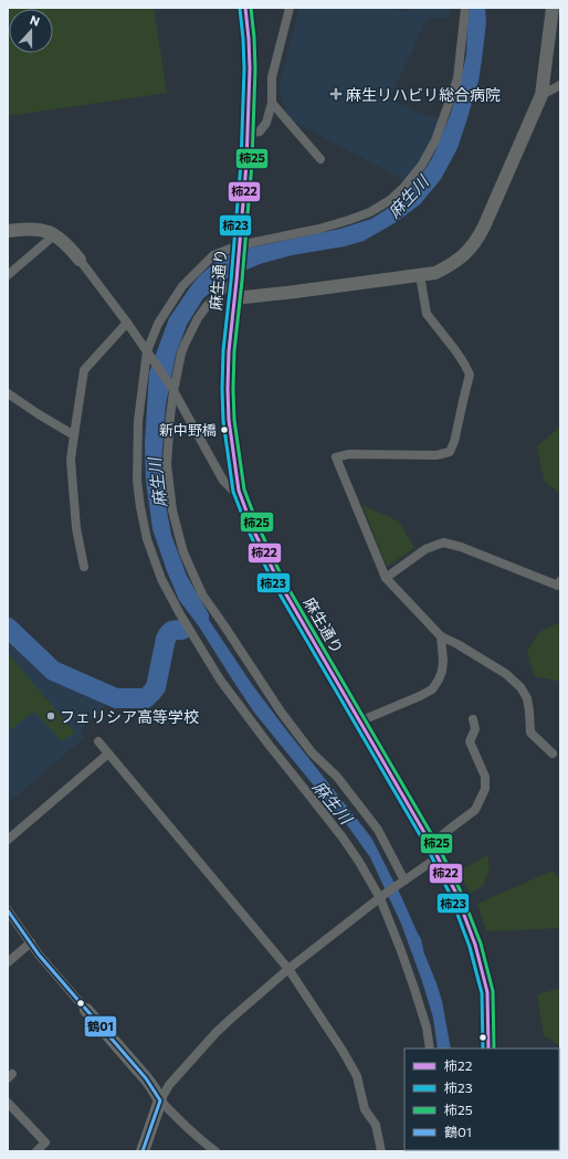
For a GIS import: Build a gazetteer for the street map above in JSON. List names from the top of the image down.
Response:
{
  "streets": {
    "main road": ["麻生通り"]
  },
  "water": ["麻生川"],
  "places": {
    "health": ["麻生リハビリ総合病院"],
    "other": ["新中野橋", "フェリシア高等学校"]
  },
  "lines": [
    "transit line 柿22",
    "transit line 柿25",
    "transit line 柿23",
    "transit line 鶴01"
  ],
  "legend": [
    "柿22",
    "柿23",
    "柿25",
    "鶴01"
  ],
  "north": "top"
}
